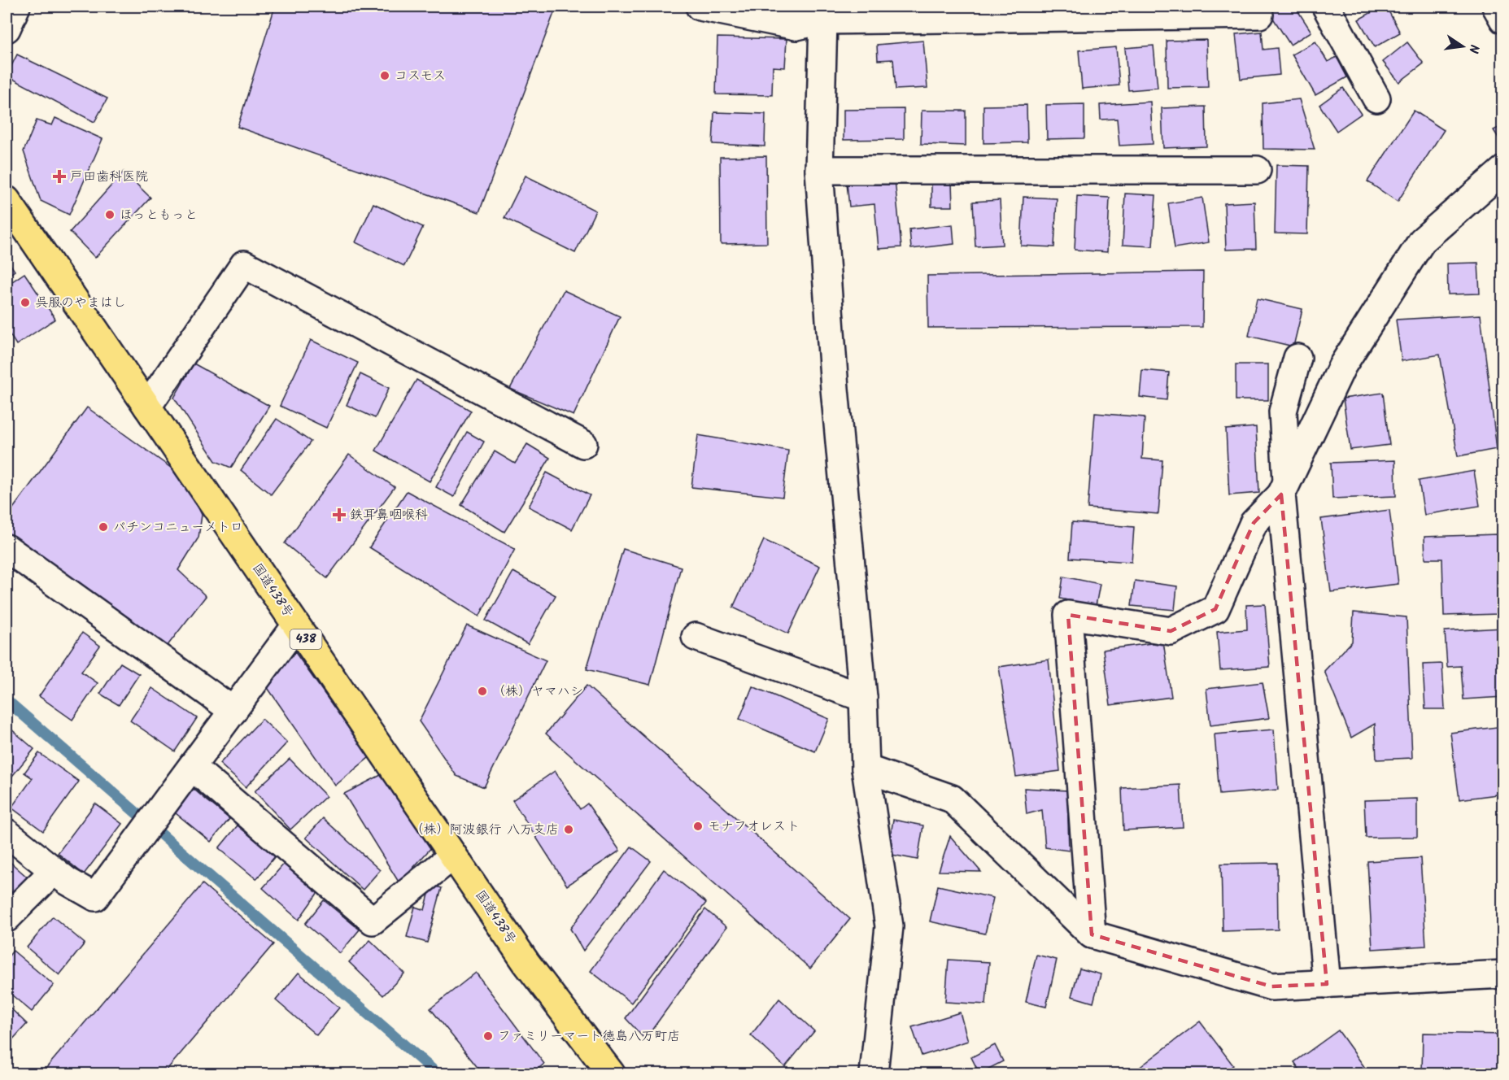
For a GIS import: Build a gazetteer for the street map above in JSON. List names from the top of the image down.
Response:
{
  "streets": {
    "highway": ["国道438号", "438"]
  },
  "places": {
    "other": [
      "コスモス",
      "ほっともっと",
      "呉服のやまはし",
      "パチンコニューメトロ",
      "（株）ヤマハシ",
      "モナフオレスト",
      "（株）阿波銀行 八万支店",
      "ファミリーマート徳島八万町店"
    ],
    "health": ["戸田歯科医院", "鉄耳鼻咽喉科"]
  },
  "north": "right"
}
